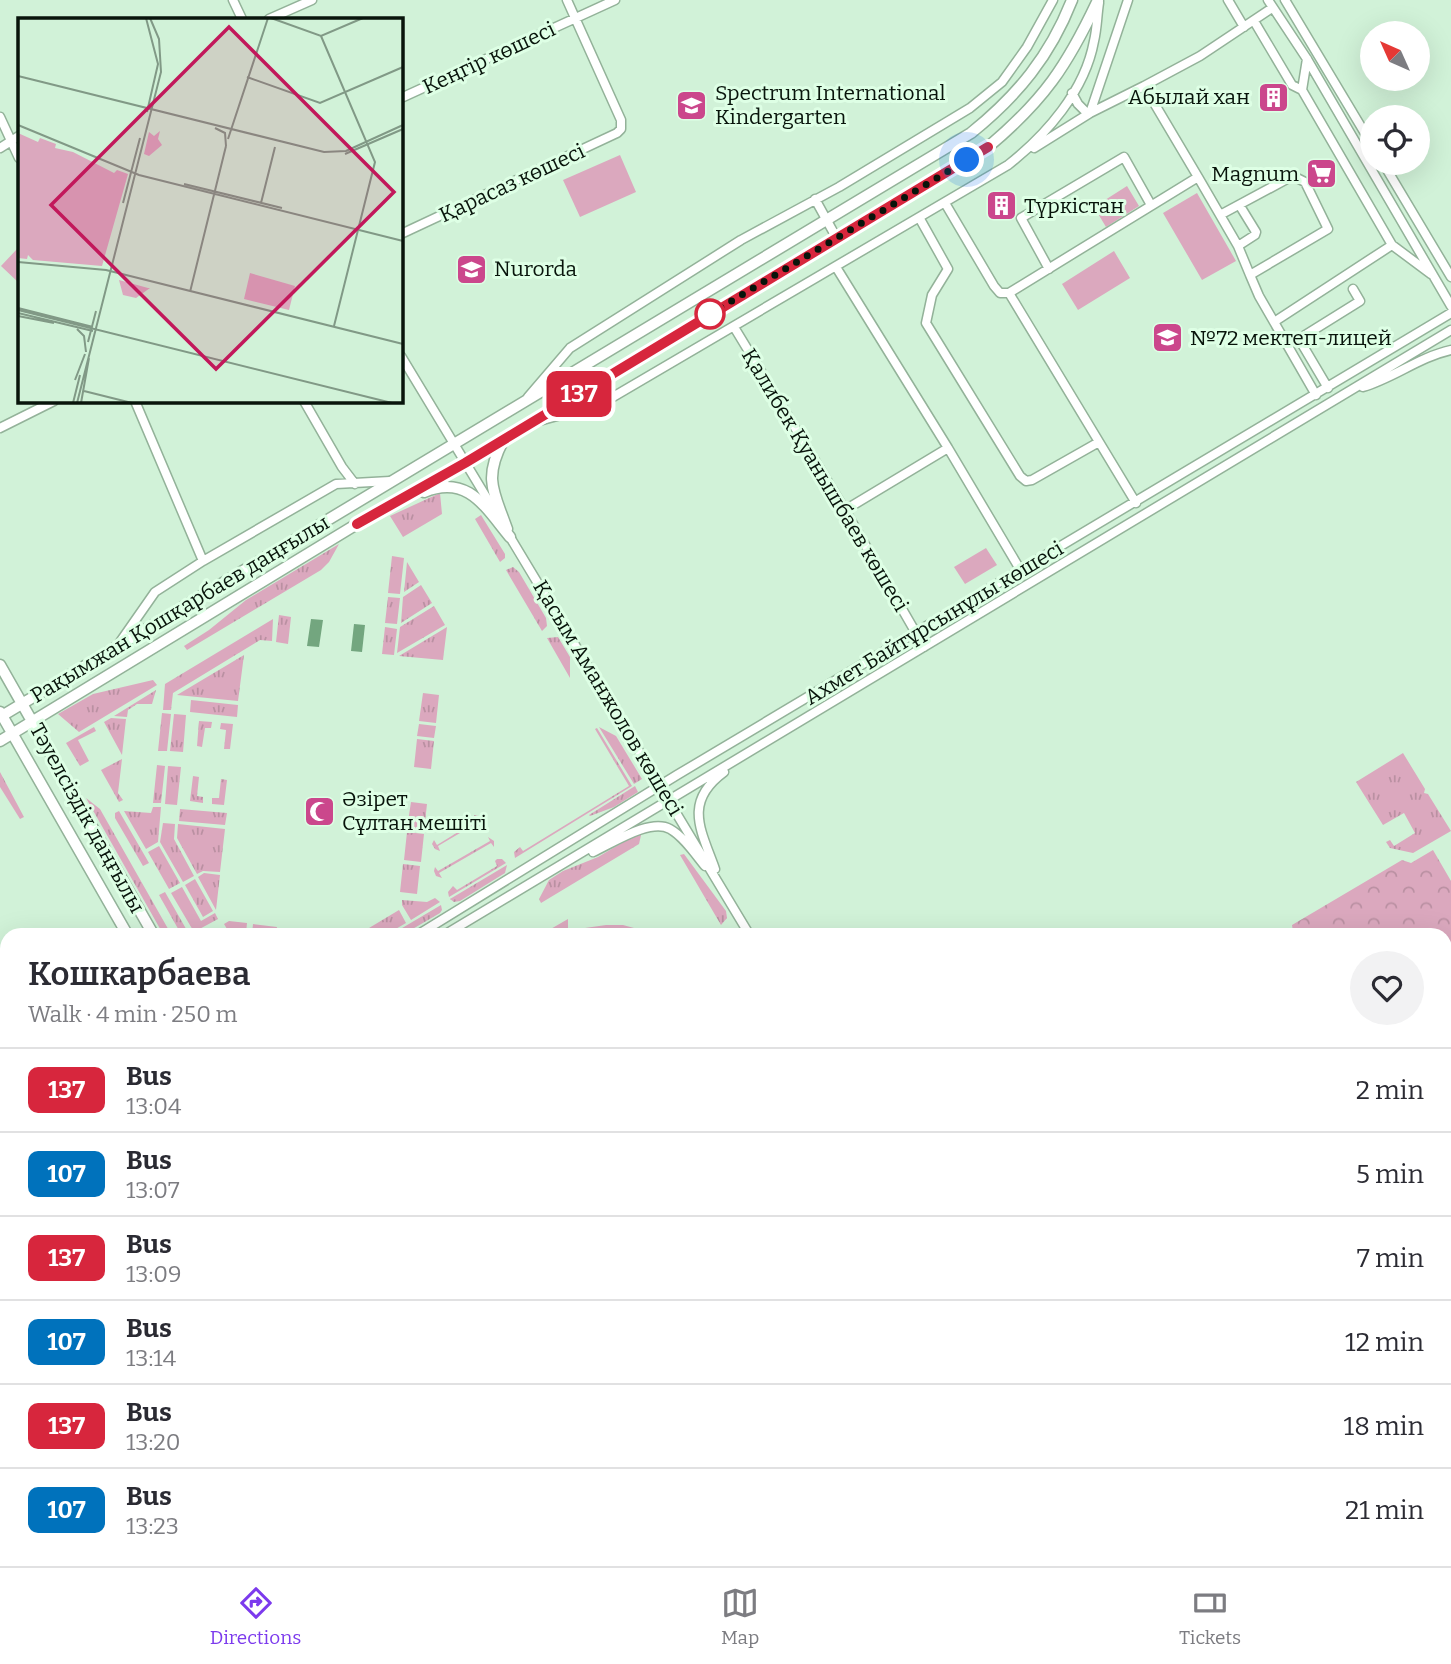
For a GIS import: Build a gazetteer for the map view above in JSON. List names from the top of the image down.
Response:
{
  "streets": {
    "main road": ["Рақымжан Қошқарбаев даңғылы", "Тәуелсіздік даңғылы"],
    "street": [
      "Кеңгір көшесі",
      "Қарасаз көшесі",
      "Қалибек Қуанышбаев көшесі",
      "Ахмет Байтұрсынұлы көшесі",
      "Қасым Аманжолов көшесі"
    ]
  },
  "crossings": [
    ["Кеңгір көшесі", "Қарасаз көшесі"],
    ["Қалибек Қуанышбаев көшесі", "Ахмет Байтұрсынұлы көшесі"],
    ["Рақымжан Қошқарбаев даңғылы", "Қасым Аманжолов көшесі"],
    ["Рақымжан Қошқарбаев даңғылы", "Тәуелсіздік даңғылы"],
    ["Ахмет Байтұрсынұлы көшесі", "Қасым Аманжолов көшесі"]
  ],
  "places": {
    "building": ["Абылай хан", "Түркістан"],
    "school or university": ["Spectrum International Kindergarten", "Nurorda", "№72 мектеп-лицей"],
    "supermarket": ["Magnum"],
    "mosque": ["Әзірет Сұлтан мешіті"]
  },
  "lines": ["bus line 137"],
  "north": "top left",
  "page": {
    "on_map": "137",
    "heading": ["Кошкарбаева", "Walk · 4 min · 250 m"],
    "list": [
      {
        "mark": "137",
        "name": "Bus",
        "note": "13:04",
        "value": "2 min"
      },
      {
        "mark": "107",
        "name": "Bus",
        "note": "13:07",
        "value": "5 min"
      },
      {
        "mark": "137",
        "name": "Bus",
        "note": "13:09",
        "value": "7 min"
      },
      {
        "mark": "107",
        "name": "Bus",
        "note": "13:14",
        "value": "12 min"
      },
      {
        "mark": "137",
        "name": "Bus",
        "note": "13:20",
        "value": "18 min"
      },
      {
        "mark": "107",
        "name": "Bus",
        "note": "13:23",
        "value": "21 min"
      }
    ],
    "tabs": ["Directions", "Map", "Tickets"]
  }
}
